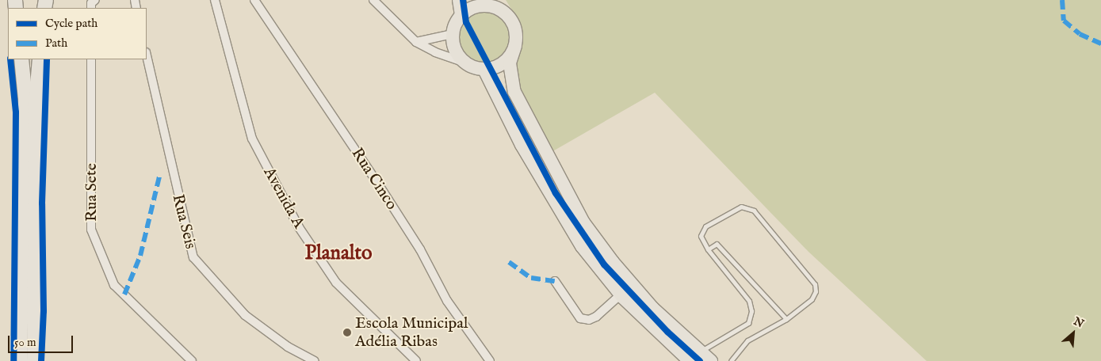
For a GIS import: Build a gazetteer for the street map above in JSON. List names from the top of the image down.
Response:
{
  "streets": {
    "street": [
      "Rua Cinco",
      "Rua Sete",
      "Avenida A",
      "Rua Seis"
    ]
  },
  "districts": ["Planalto"],
  "places": ["Escola Municipal Adélia Ribas"],
  "legend": ["Cycle path", "Path"],
  "scale_bar": "50 m",
  "north": "top right"
}
